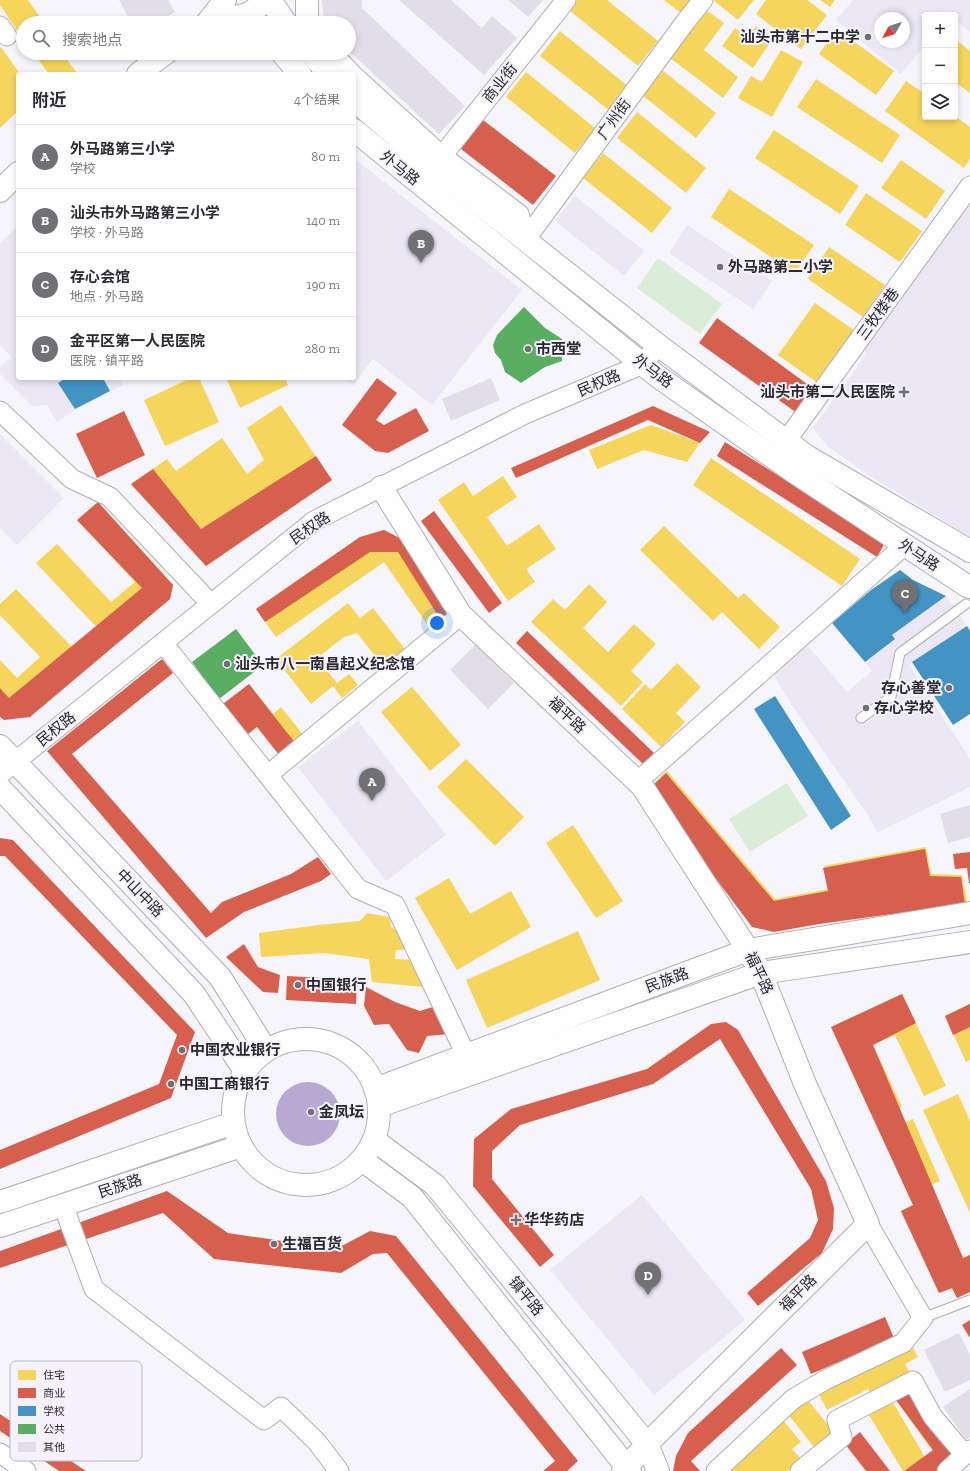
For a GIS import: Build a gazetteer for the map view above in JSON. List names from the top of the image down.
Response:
{
  "streets": {
    "street": [
      "商业街",
      "广州街",
      "外马路",
      "三牧楼巷",
      "民权路",
      "福平路",
      "中山中路",
      "民族路",
      "镇平路"
    ]
  },
  "crossings": [
    ["商业街", "外马路"],
    ["广州街", "外马路"],
    ["外马路", "三牧楼巷"],
    ["外马路", "民权路"],
    ["民权路", "福平路"],
    ["民权路", "中山中路"],
    ["福平路", "民族路"],
    ["福平路", "镇平路"]
  ],
  "places": {
    "other": [
      "汕头市第十二中学",
      "外马路第二小学",
      "市西堂",
      "汕头市八一南昌起义纪念馆",
      "存心善堂",
      "存心学校",
      "中国银行",
      "中国农业银行",
      "中国工商银行",
      "金凤坛",
      "生福百货"
    ],
    "health": ["汕头市第二人民医院", "华华药店"]
  },
  "legend": [
    "住宅",
    "商业",
    "学校",
    "公共",
    "其他"
  ],
  "north": "bottom left",
  "page": {
    "map_buttons": ["+", "−"],
    "search": "搜索地点",
    "heading": ["附近", "4个结果"],
    "list": [
      {
        "mark": "A",
        "name": "外马路第三小学",
        "note": "学校",
        "value": "80 m"
      },
      {
        "mark": "B",
        "name": "汕头市外马路第三小学",
        "note": "学校 · 外马路",
        "value": "140 m"
      },
      {
        "mark": "C",
        "name": "存心会馆",
        "note": "地点 · 外马路",
        "value": "190 m"
      },
      {
        "mark": "D",
        "name": "金平区第一人民医院",
        "note": "医院 · 镇平路",
        "value": "280 m"
      }
    ],
    "pins": [
      "B",
      "C",
      "A",
      "D"
    ]
  }
}
